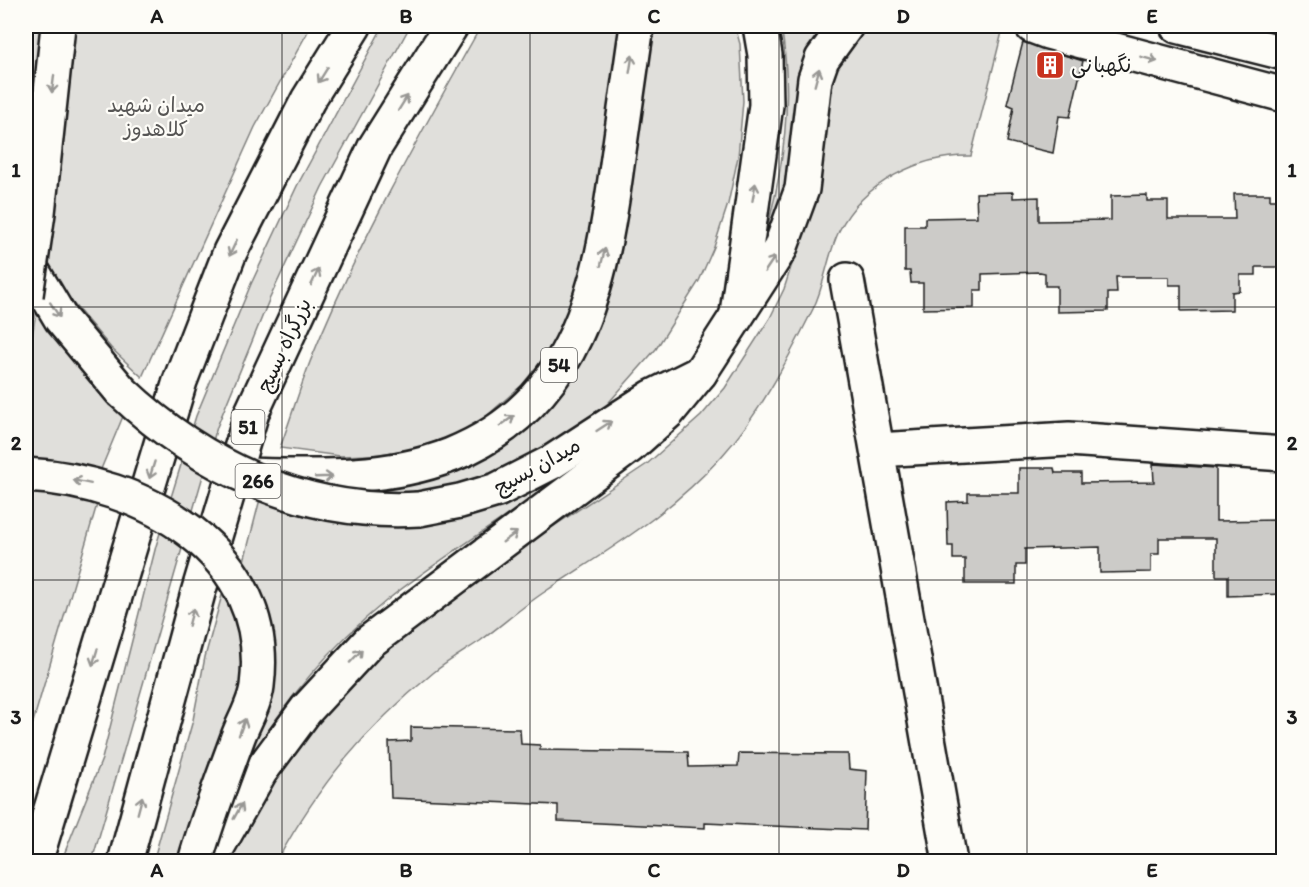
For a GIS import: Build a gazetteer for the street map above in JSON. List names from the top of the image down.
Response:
{
  "streets": {
    "main road": [
      "بزرگراه بسیج",
      "54",
      "51",
      "میدان بسیج",
      "266"
    ]
  },
  "crossings": [
    ["54", "میدان بسیج"]
  ],
  "one_way": ["میدان بسیج"],
  "parks": ["میدان شهید کلاهدوز"],
  "places": {
    "building": ["نگهبانی"]
  },
  "grid": {
    "columns": [
      "A",
      "B",
      "C",
      "D",
      "E"
    ],
    "rows": ["1", "2", "3"]
  }
}
